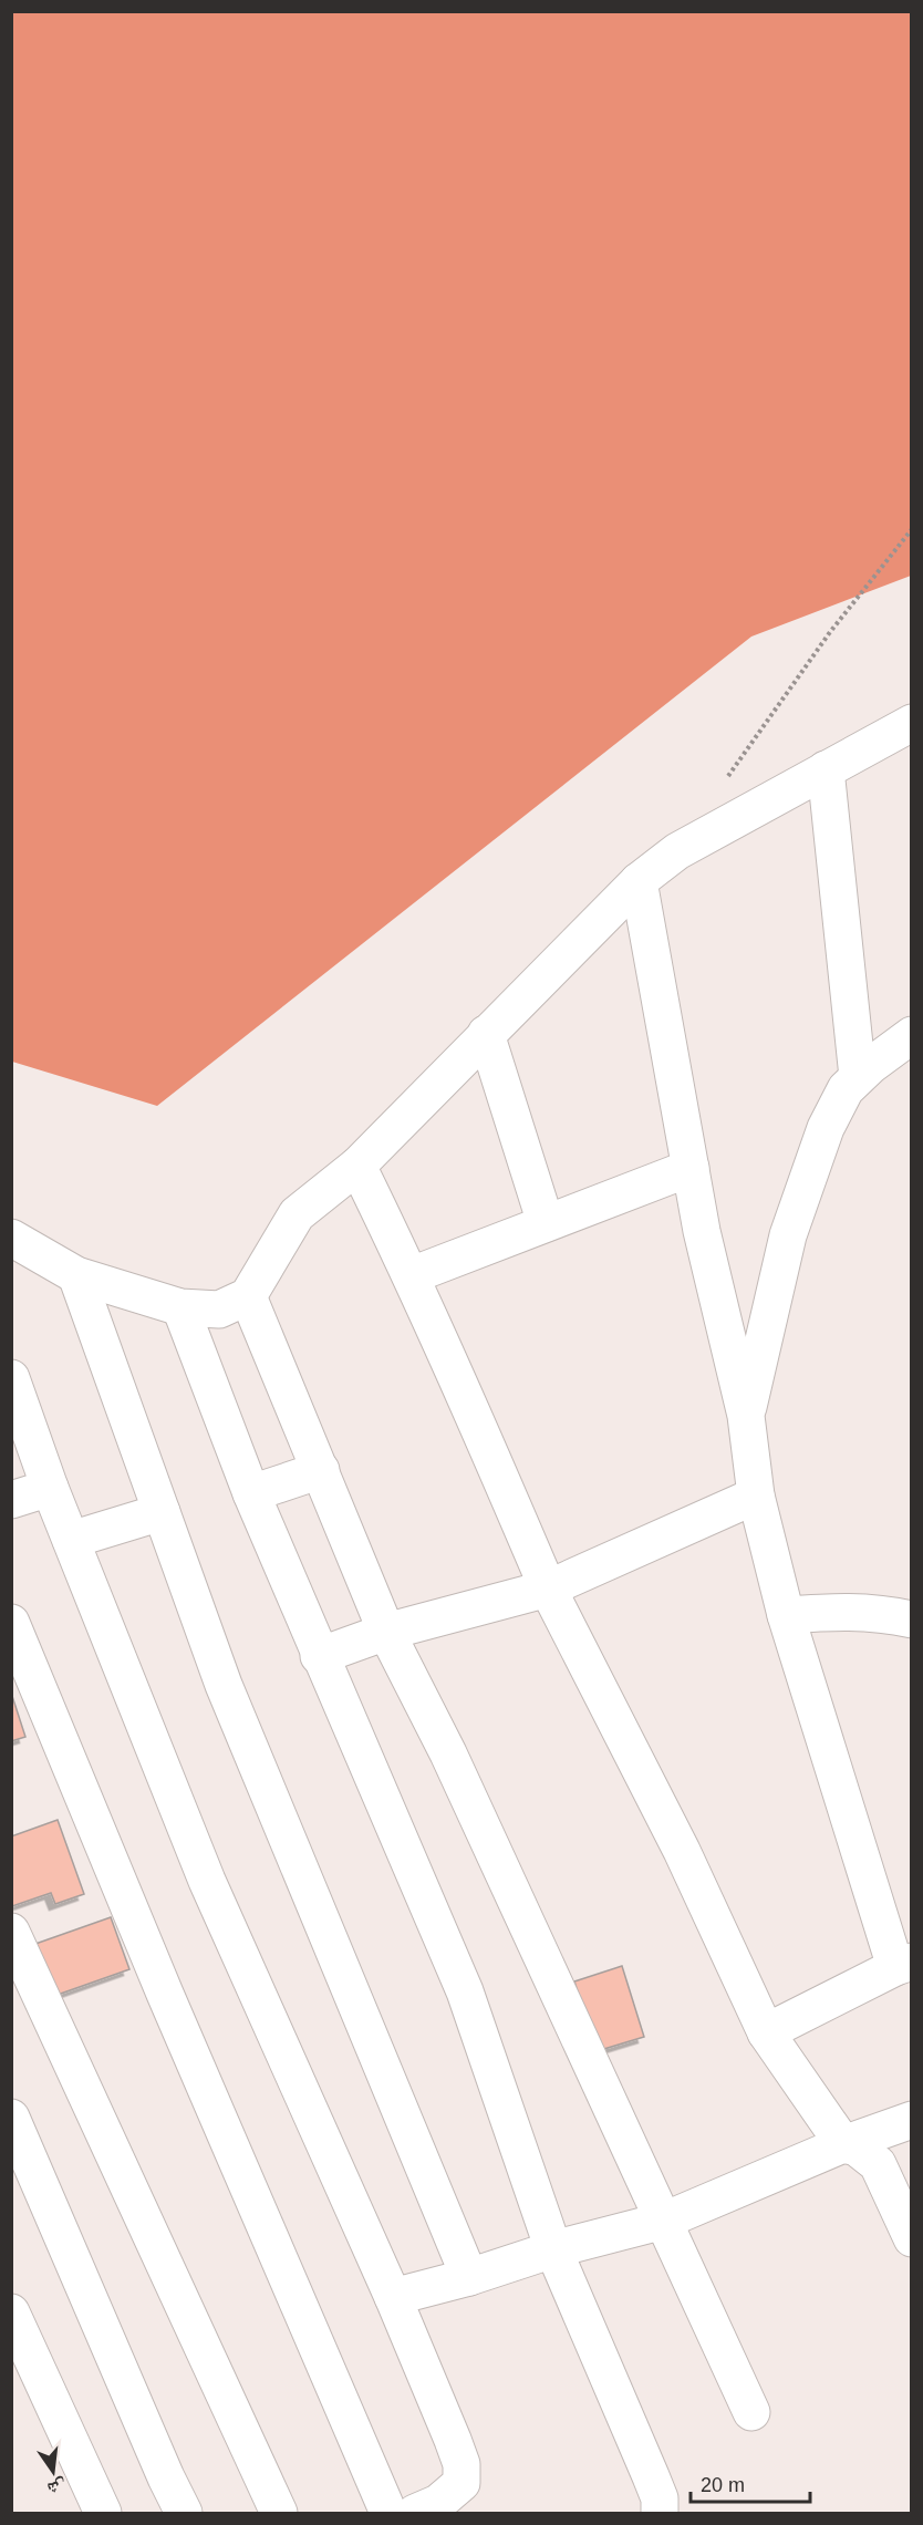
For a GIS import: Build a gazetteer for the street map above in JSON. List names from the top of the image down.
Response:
{
  "scale_bar": "20 m",
  "north": "bottom"
}
